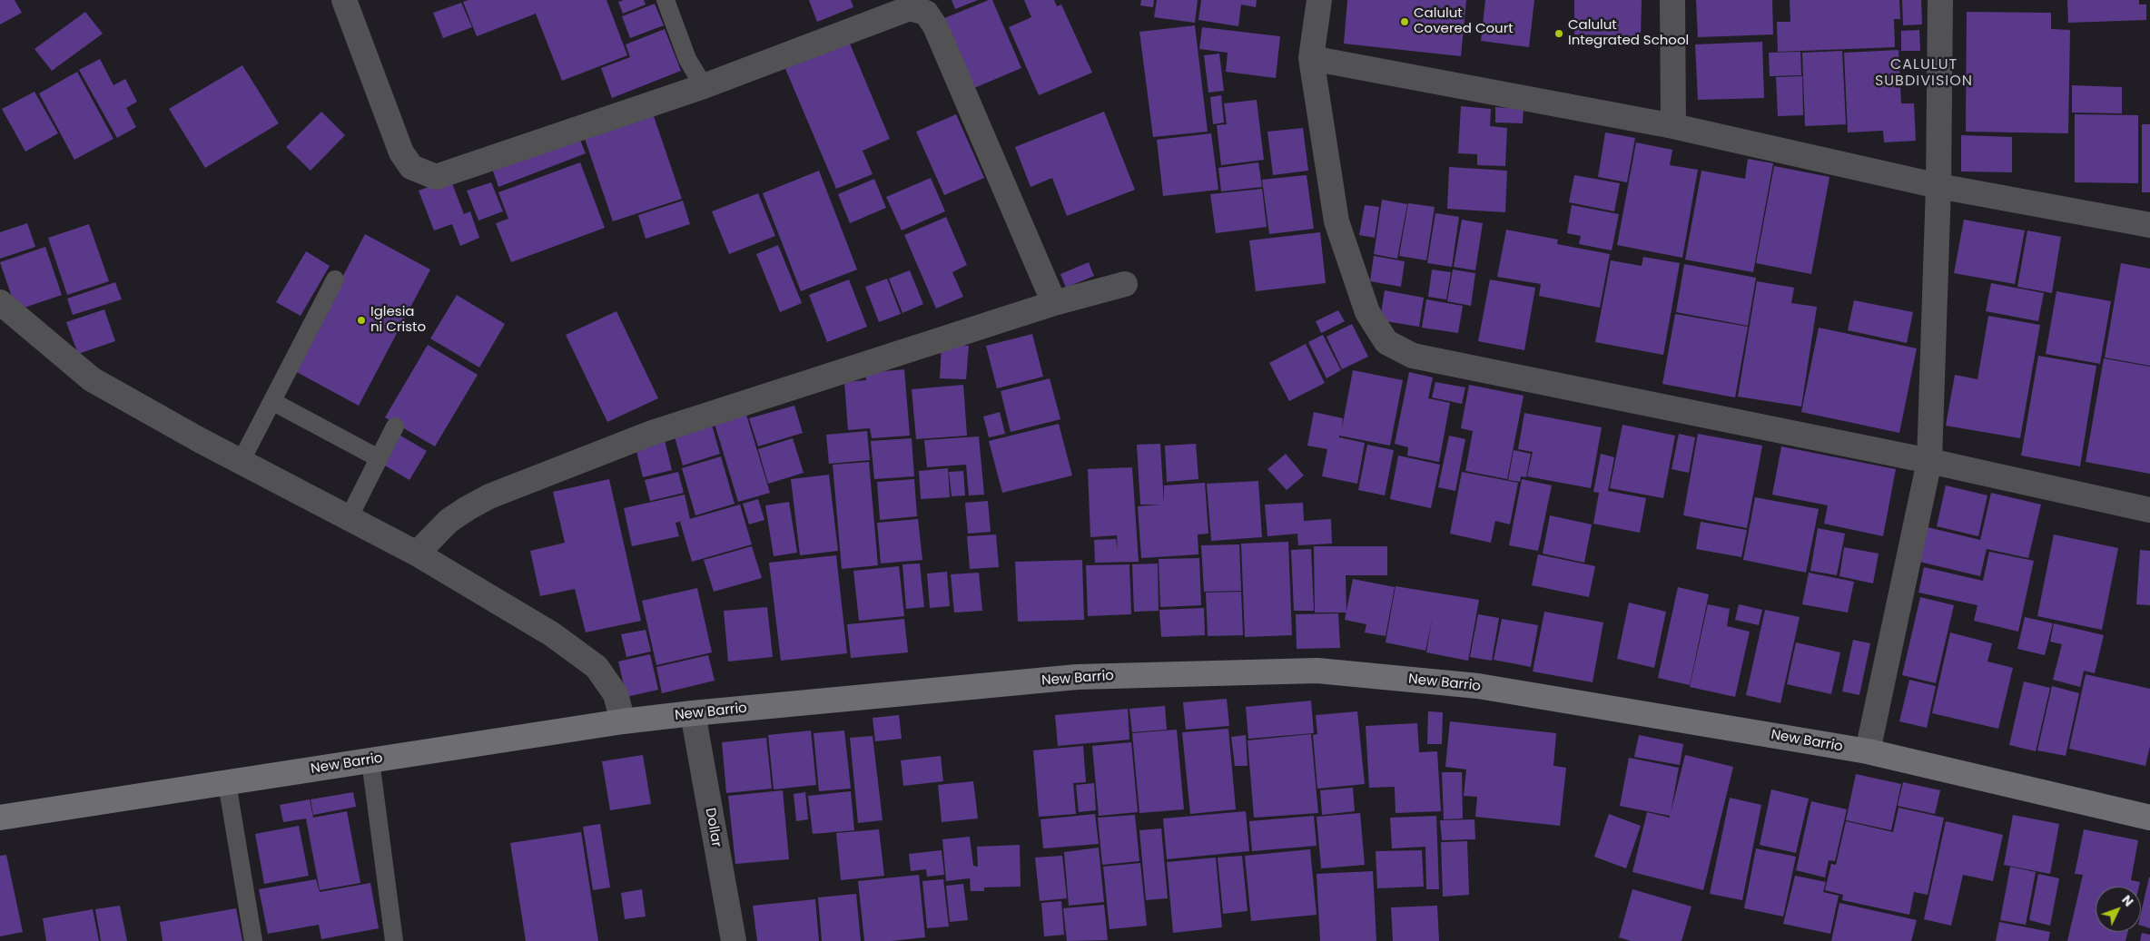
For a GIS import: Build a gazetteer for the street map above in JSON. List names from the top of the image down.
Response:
{
  "streets": {
    "main road": ["New Barrio"],
    "street": ["Dollar"]
  },
  "crossings": [
    ["New Barrio", "Dollar"]
  ],
  "districts": ["CALULUT SUBDIVISION"],
  "places": ["Calulut Covered Court", "Calulut Integrated School", "Iglesia ni Cristo"],
  "north": "top right"
}
